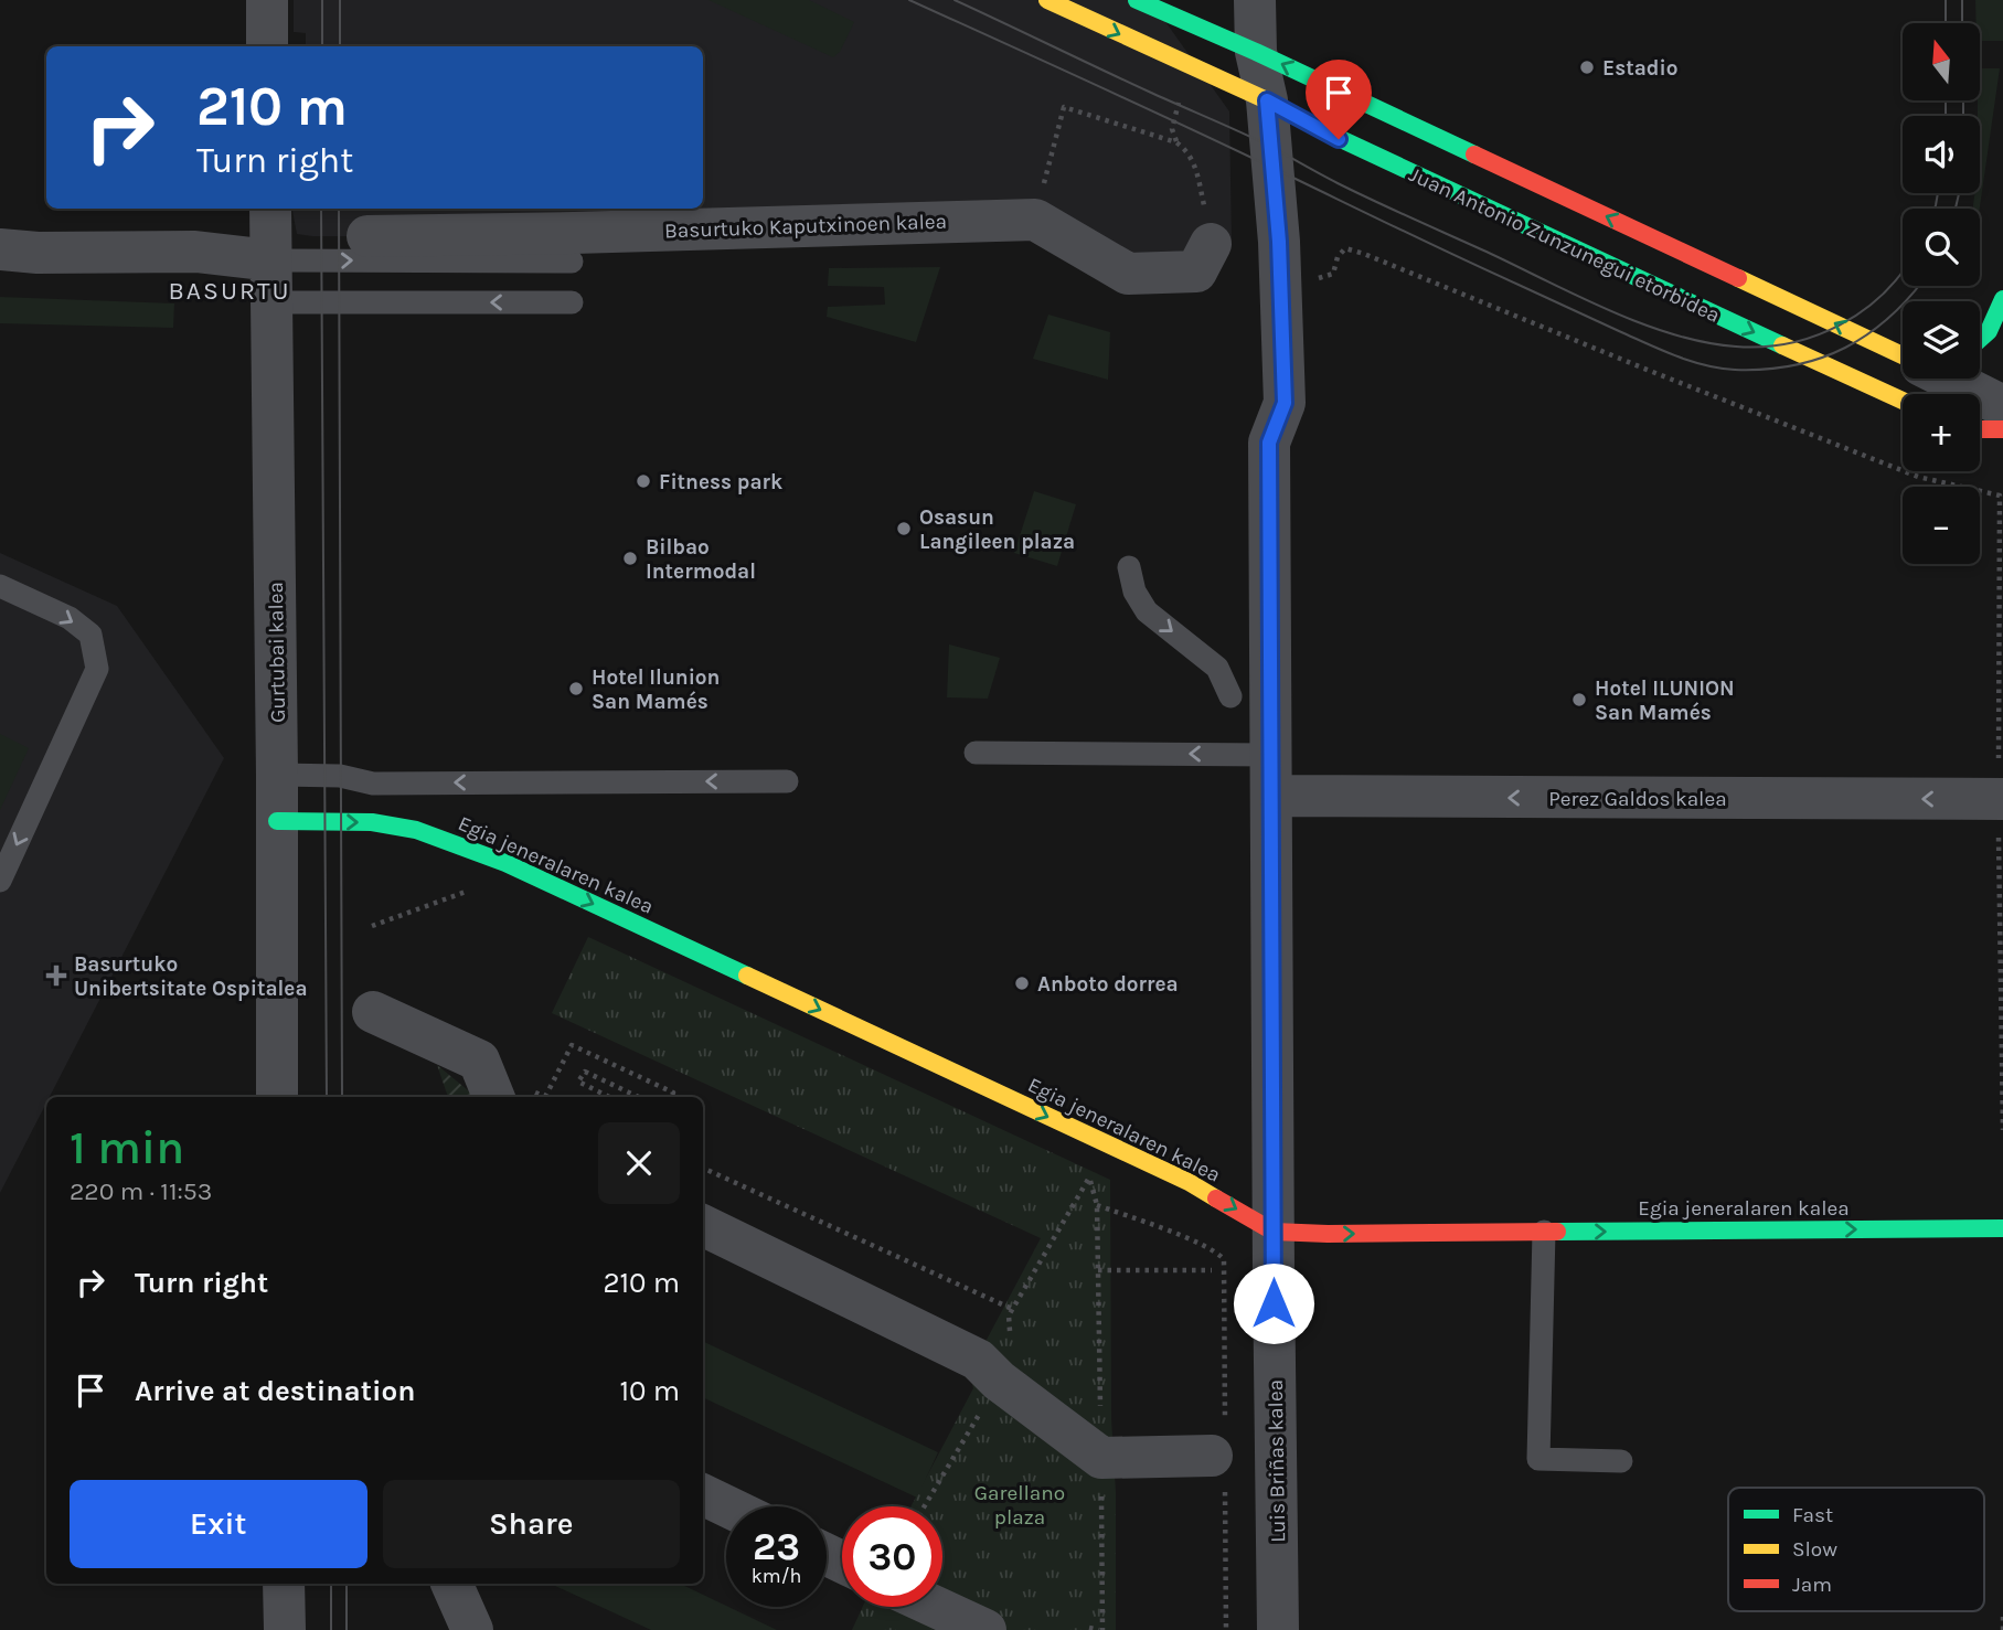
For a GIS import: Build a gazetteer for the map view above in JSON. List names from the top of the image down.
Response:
{
  "streets": {
    "main road": ["Juan Antonio Zunzunegui etorbidea", "Egia jeneralaren kalea"],
    "street": [
      "Basurtuko Kaputxinoen kalea",
      "Gurtubai kalea",
      "Perez Galdos kalea",
      "Luis Briñas kalea"
    ]
  },
  "crossings": [
    ["Juan Antonio Zunzunegui etorbidea", "Luis Briñas kalea"],
    ["Gurtubai kalea", "Egia jeneralaren kalea"],
    ["Perez Galdos kalea", "Luis Briñas kalea"],
    ["Egia jeneralaren kalea", "Luis Briñas kalea"]
  ],
  "one_way": ["Perez Galdos kalea", "Egia jeneralaren kalea"],
  "districts": ["BASURTU"],
  "parks": ["Garellano plaza"],
  "places": {
    "other": [
      "Estadio",
      "Fitness park",
      "Osasun Langileen plaza",
      "Bilbao Intermodal",
      "Hotel Ilunion San Mamés",
      "Hotel ILUNION San Mamés",
      "Anboto dorrea"
    ],
    "health": ["Basurtuko Unibertsitate Ospitalea"]
  },
  "legend": ["Fast", "Slow", "Jam"],
  "north": "top",
  "page": {
    "map_buttons": ["+", "−"],
    "turn": ["210 m", "Turn right"],
    "heading": ["1 min", "220 m · 11:53"],
    "list": [
      {
        "name": "Turn right",
        "value": "210 m"
      },
      {
        "name": "Arrive at destination",
        "value": "10 m"
      }
    ],
    "buttons": ["Exit", "Share"],
    "speed": "23 km/h",
    "limit": "30"
  }
}
